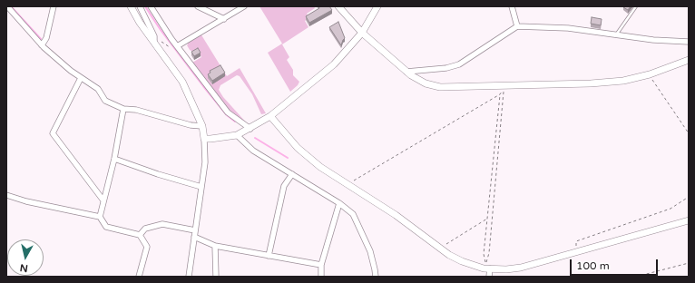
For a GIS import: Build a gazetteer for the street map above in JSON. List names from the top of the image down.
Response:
{
  "scale_bar": "100 m",
  "north": "bottom"
}
